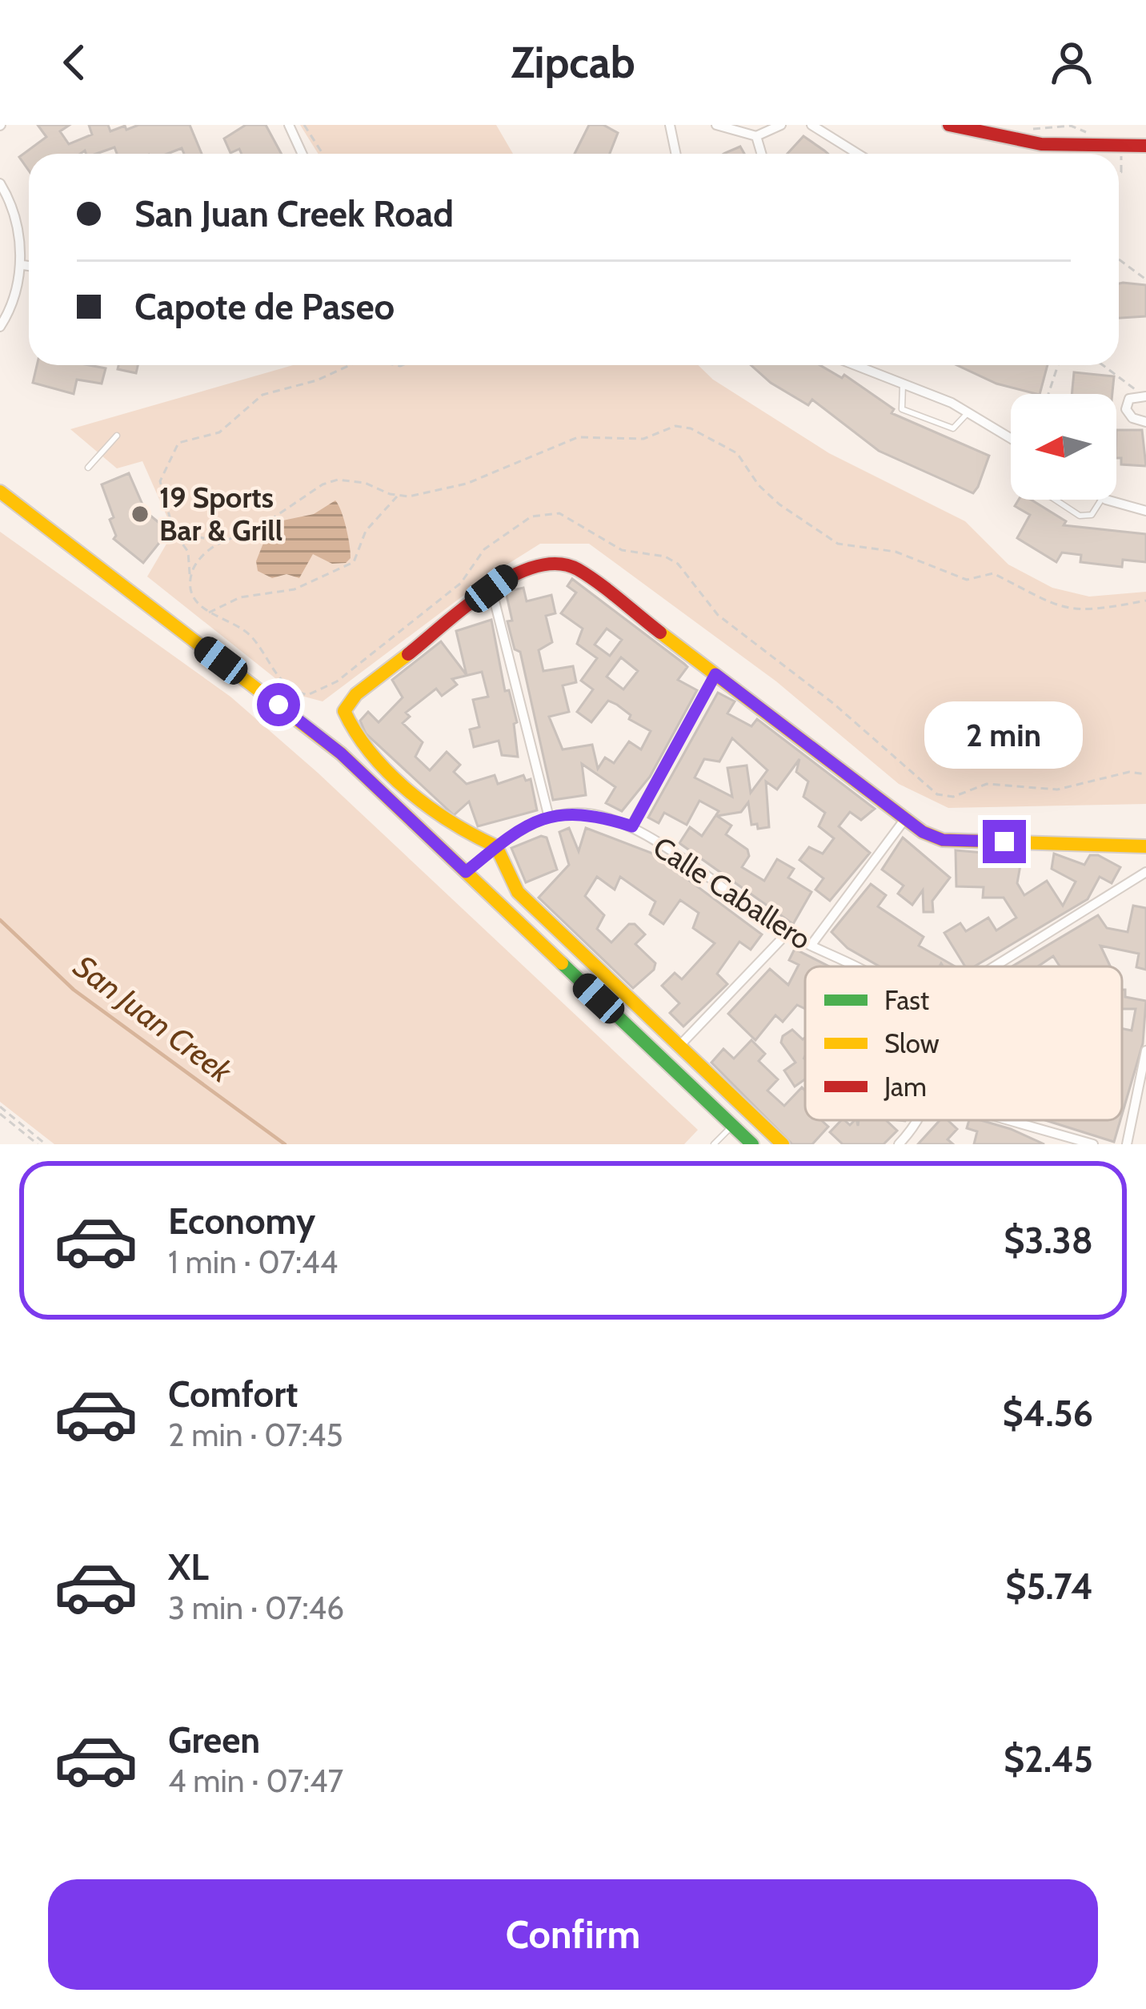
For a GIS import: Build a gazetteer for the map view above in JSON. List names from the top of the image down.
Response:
{
  "streets": {
    "street": ["Calle Caballero"]
  },
  "water": ["San Juan Creek"],
  "places": ["19 Sports Bar & Grill"],
  "legend": ["Fast", "Slow", "Jam"],
  "north": "left",
  "page": {
    "header": "Zipcab",
    "banner": ["San Juan Creek Road", "Capote de Paseo"],
    "bubble": "2 min",
    "list": [
      {
        "name": "Economy",
        "note": "1 min · 07:44",
        "value": "$3.38"
      },
      {
        "name": "Comfort",
        "note": "2 min · 07:45",
        "value": "$4.56"
      },
      {
        "name": "XL",
        "note": "3 min · 07:46",
        "value": "$5.74"
      },
      {
        "name": "Green",
        "note": "4 min · 07:47",
        "value": "$2.45"
      }
    ],
    "buttons": "Confirm"
  }
}
